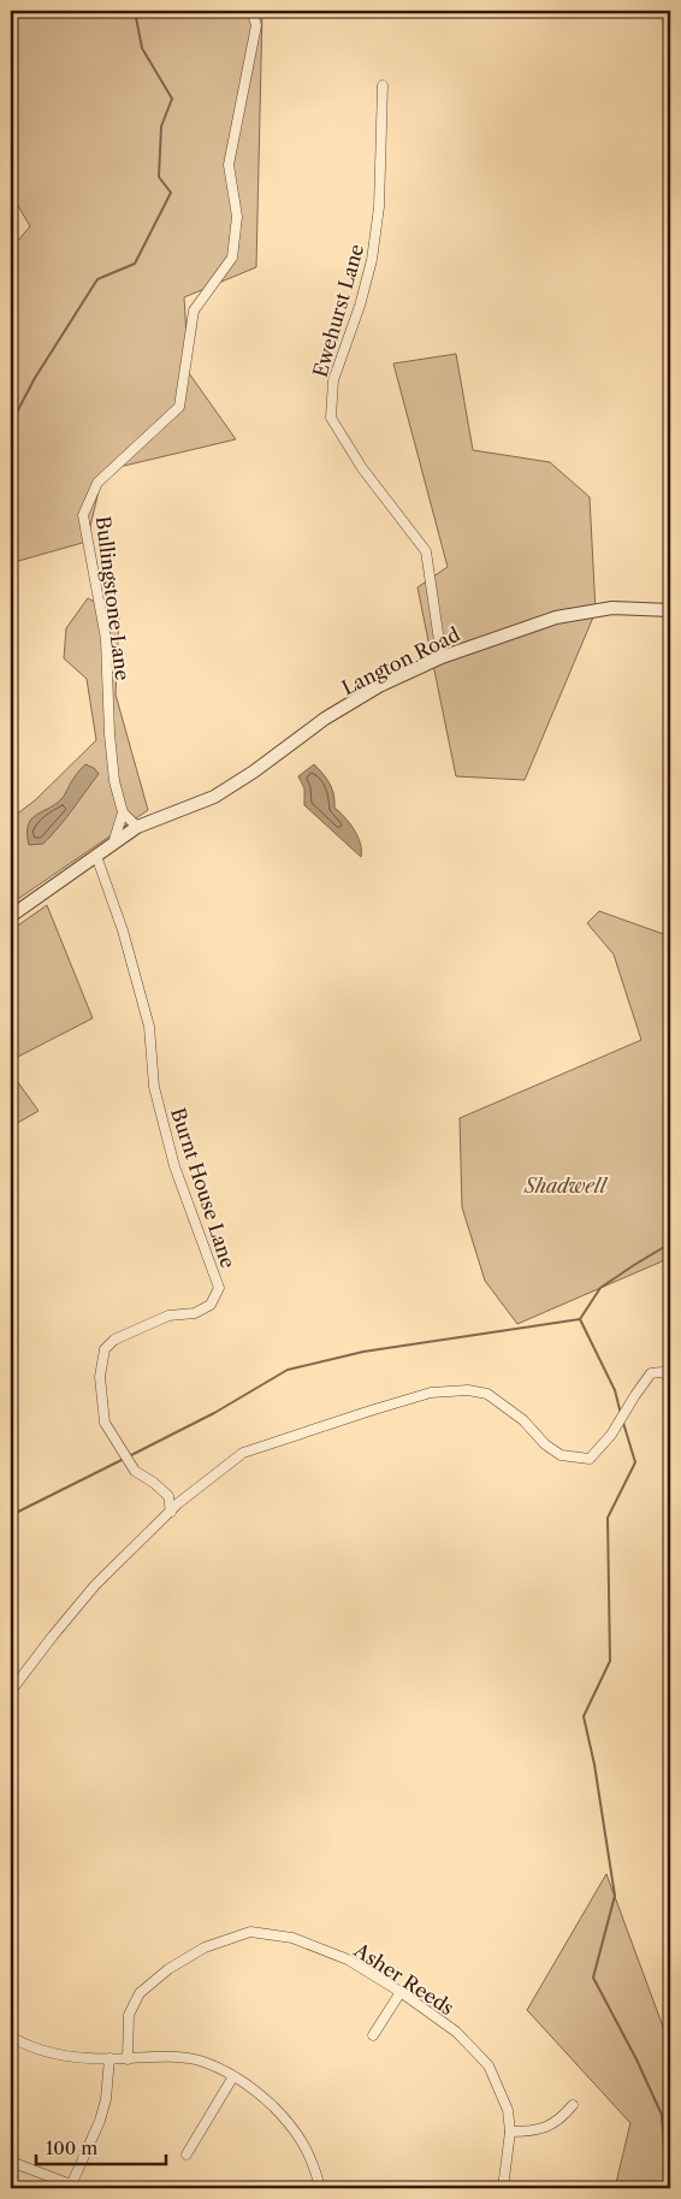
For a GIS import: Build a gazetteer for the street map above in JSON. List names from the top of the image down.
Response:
{
  "streets": {
    "street": [
      "Ewehurst Lane",
      "Bullingstone Lane",
      "Langton Road",
      "Burnt House Lane",
      "Asher Reeds"
    ]
  },
  "crossings": [
    ["Ewehurst Lane", "Langton Road"],
    ["Bullingstone Lane", "Langton Road"],
    ["Langton Road", "Burnt House Lane"]
  ],
  "parks": ["Shadwell"],
  "scale_bar": "100 m"
}
